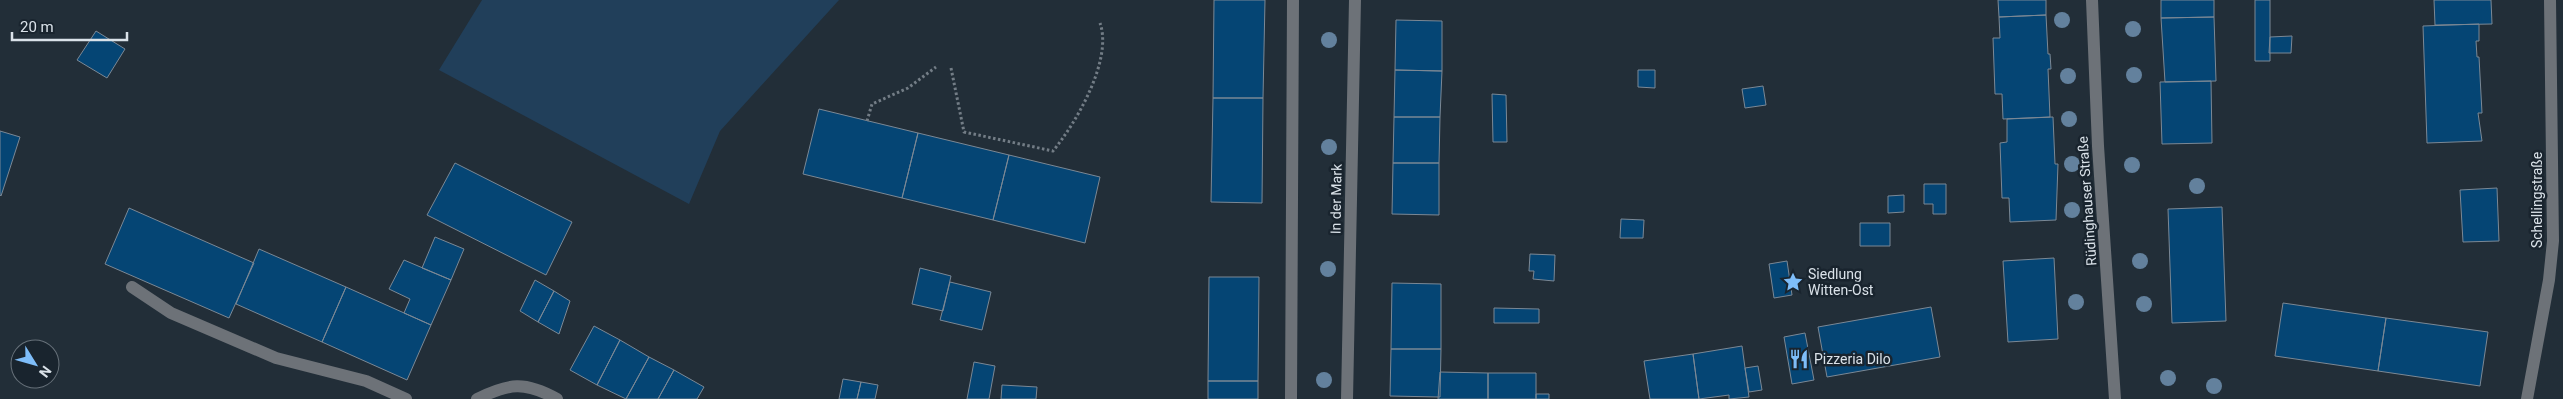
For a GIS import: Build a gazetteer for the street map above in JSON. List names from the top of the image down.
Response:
{
  "streets": {
    "street": ["In der Mark", "Schellingstraße", "Rüdinghauser Straße"]
  },
  "places": {
    "place": ["Siedlung Witten-Ost"],
    "restaurant": ["Pizzeria Dilo"]
  },
  "scale_bar": "20 m",
  "north": "bottom right"
}
